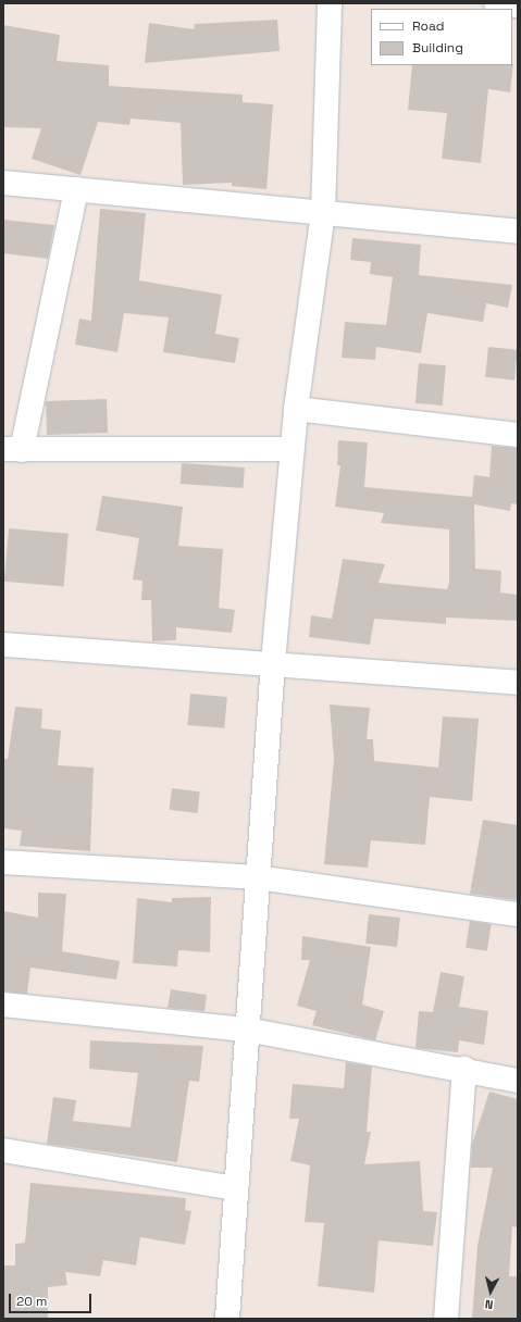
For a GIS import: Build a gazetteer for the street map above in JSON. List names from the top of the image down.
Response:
{
  "legend": ["Road", "Building"],
  "scale_bar": "20 m",
  "north": "bottom"
}
